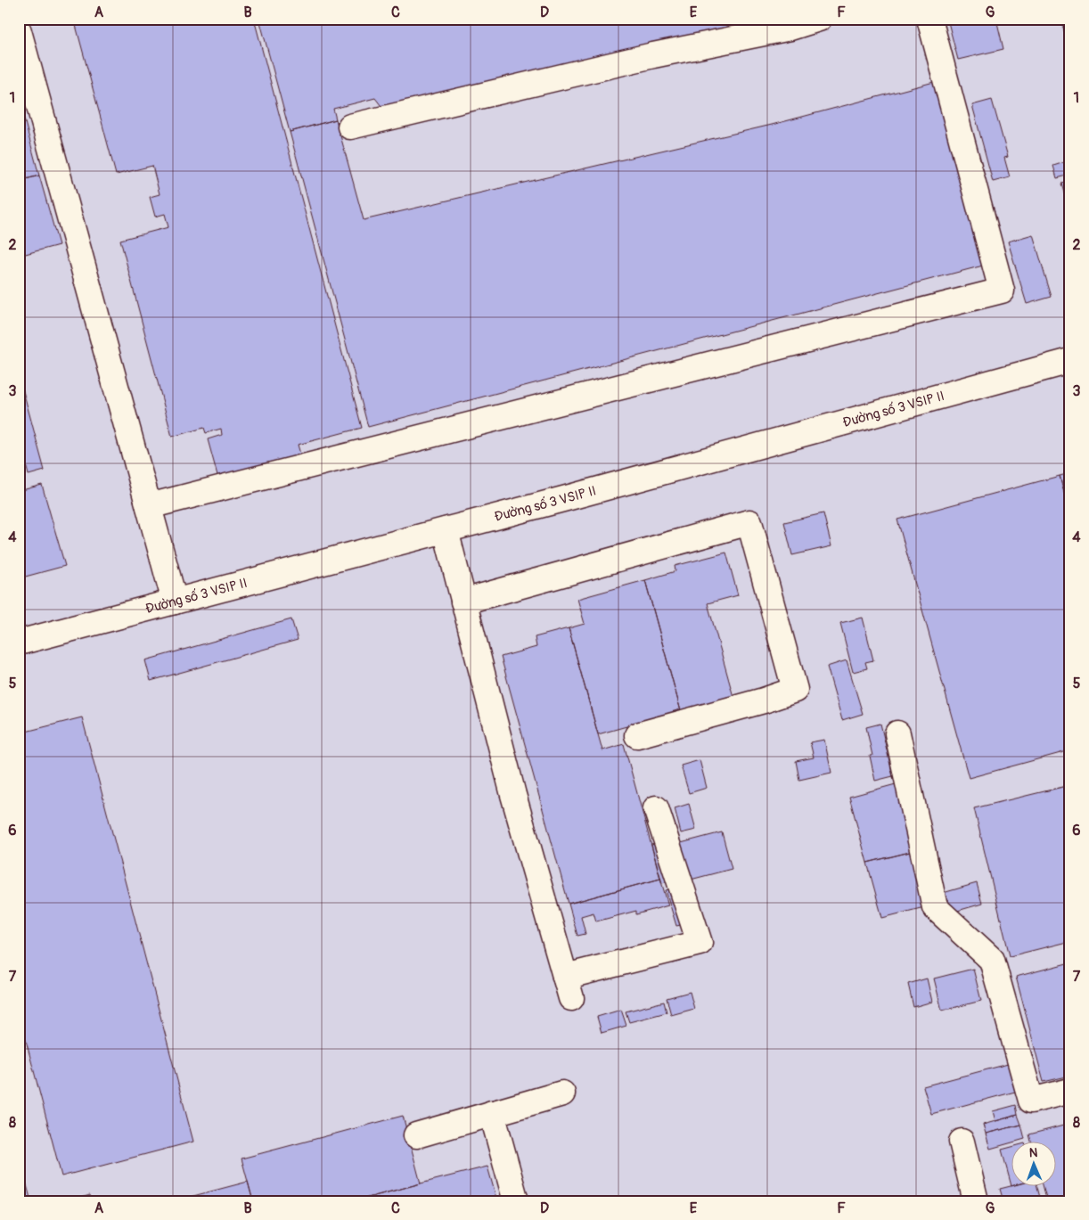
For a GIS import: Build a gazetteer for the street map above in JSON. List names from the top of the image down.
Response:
{
  "streets": {
    "street": ["Đường số 3 VSIP II"]
  },
  "north": "top",
  "grid": {
    "columns": [
      "A",
      "B",
      "C",
      "D",
      "E",
      "F",
      "G"
    ],
    "rows": [
      "1",
      "2",
      "3",
      "4",
      "5",
      "6",
      "7",
      "8"
    ]
  }
}
